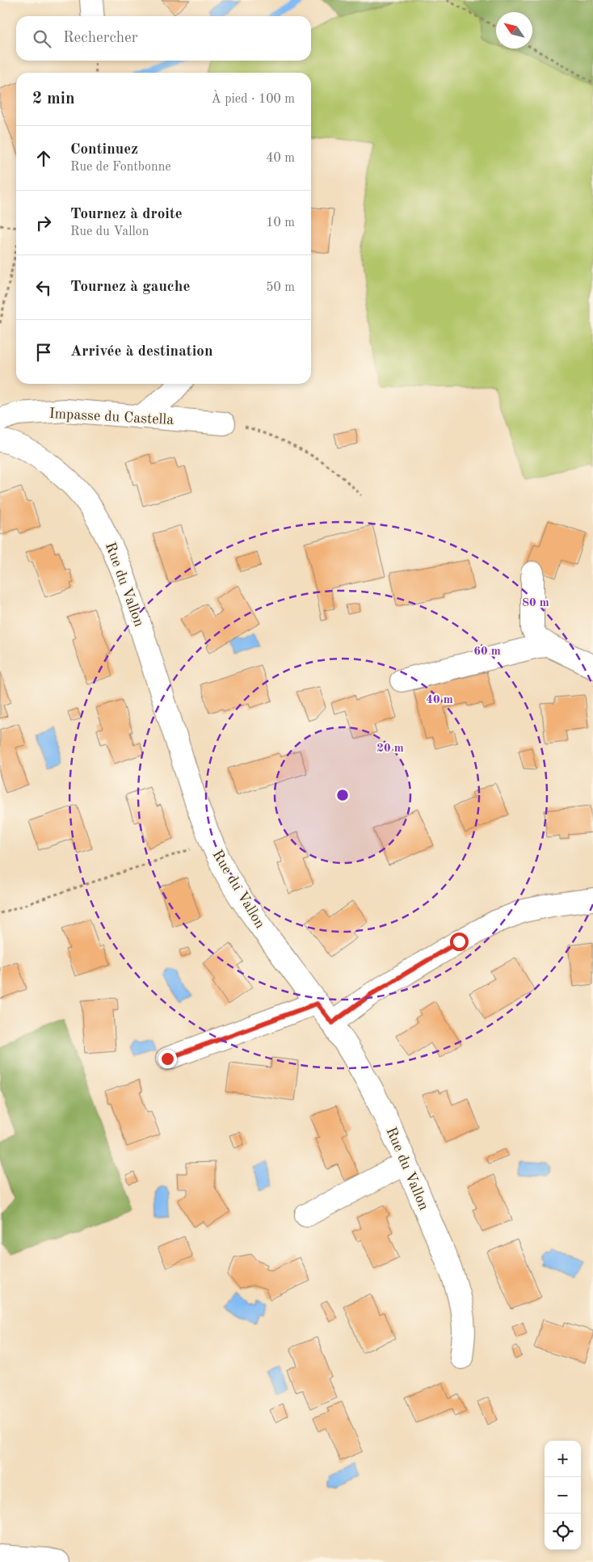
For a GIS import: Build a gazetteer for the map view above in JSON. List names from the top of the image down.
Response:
{
  "streets": {
    "street": ["Impasse du Castella", "Rue du Vallon"]
  },
  "north": "top left",
  "page": {
    "search": "Rechercher",
    "heading": ["2 min", "À pied · 100 m"],
    "list": [
      ["Continuez", "Rue de Fontbonne", "40 m"],
      ["Tournez à droite", "Rue du Vallon", "10 m"],
      ["Tournez à gauche", "50 m"],
      "Arrivée à destination"
    ],
    "map_buttons": ["+", "−"]
  },
  "rings": [
    "80 m",
    "60 m",
    "40 m",
    "20 m"
  ]
}
